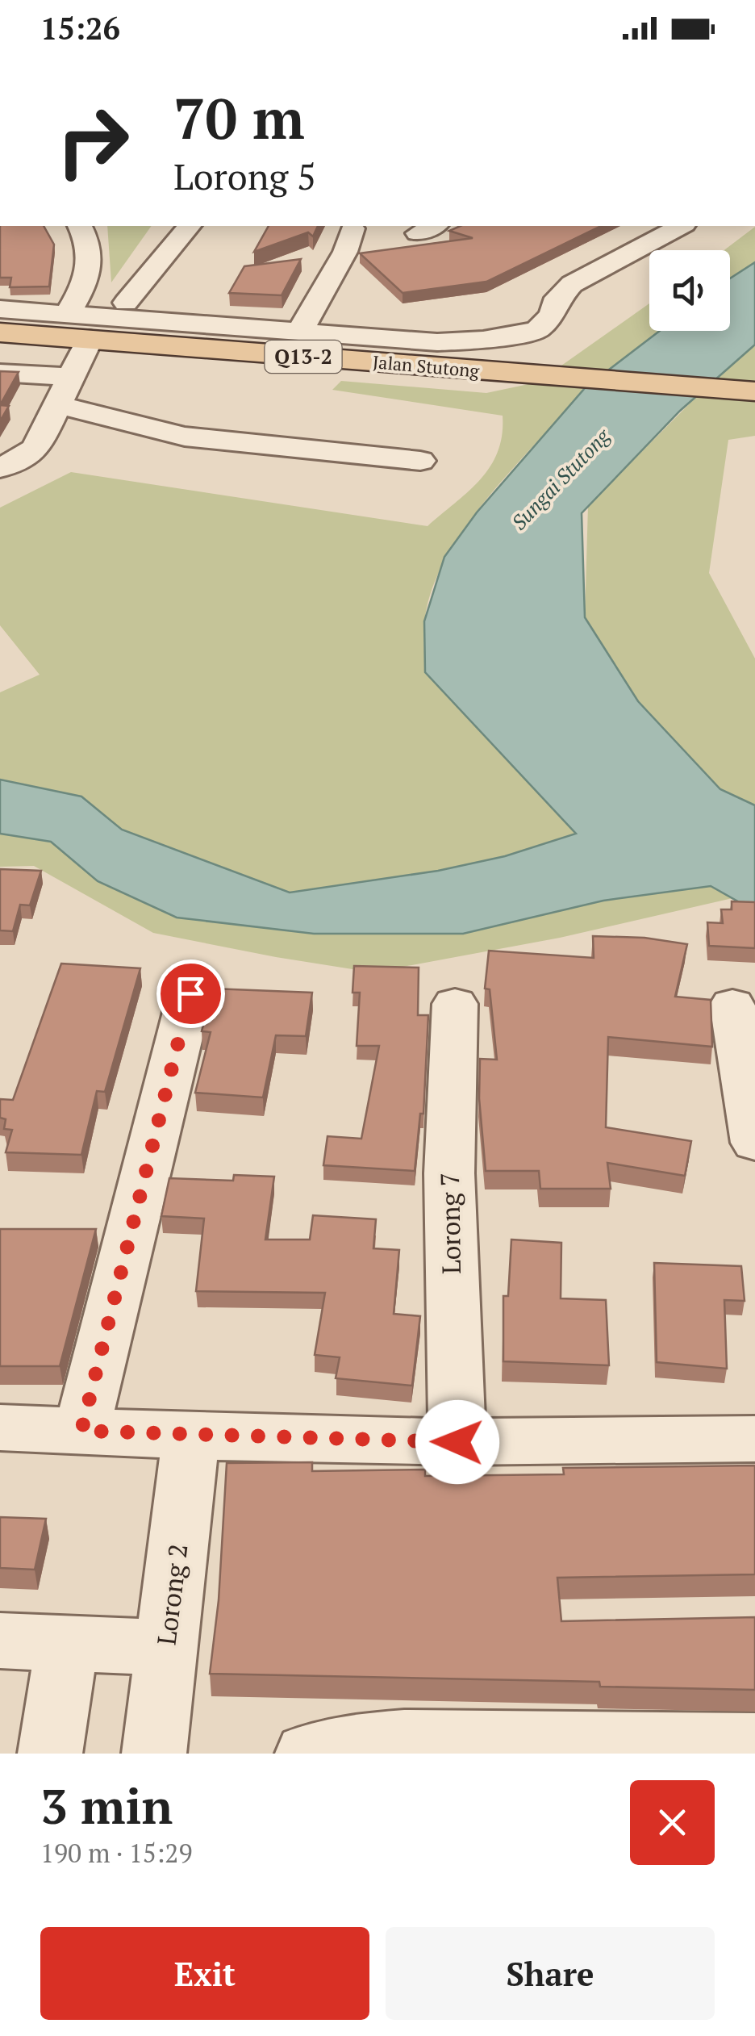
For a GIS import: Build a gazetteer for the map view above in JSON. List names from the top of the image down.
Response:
{
  "streets": {
    "main road": ["Q13-2", "Jalan Stutong"],
    "street": ["Lorong 7", "Lorong 2"]
  },
  "water": ["Sungai Stutong"],
  "page": {
    "status": "15:26",
    "turn": ["70 m", "Lorong 5"],
    "heading": ["3 min", "190 m · 15:29"],
    "buttons": ["Exit", "Share"]
  }
}
